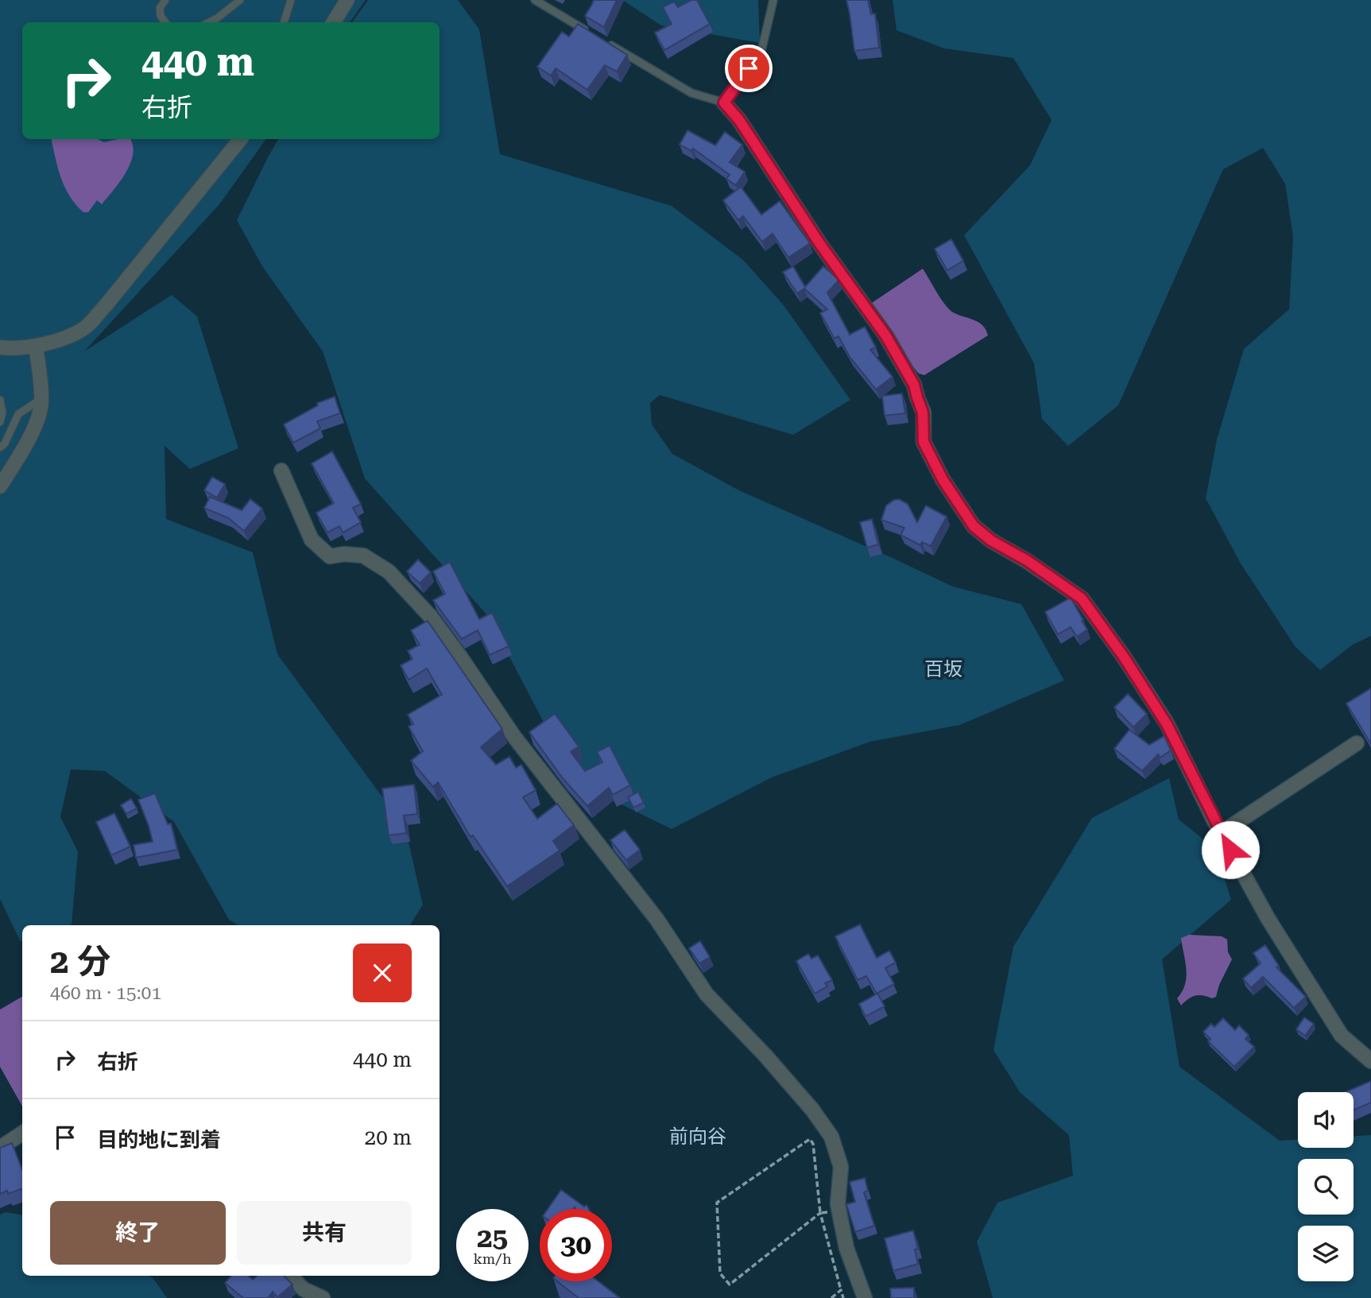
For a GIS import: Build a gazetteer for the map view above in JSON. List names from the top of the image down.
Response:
{
  "districts": ["百坂", "前向谷"],
  "page": {
    "turn": ["440 m", "右折"],
    "heading": ["2 分", "460 m · 15:01"],
    "list": [
      {
        "name": "右折",
        "value": "440 m"
      },
      {
        "name": "目的地に到着",
        "value": "20 m"
      }
    ],
    "buttons": ["終了", "共有"],
    "speed": "25 km/h",
    "limit": "30"
  }
}
